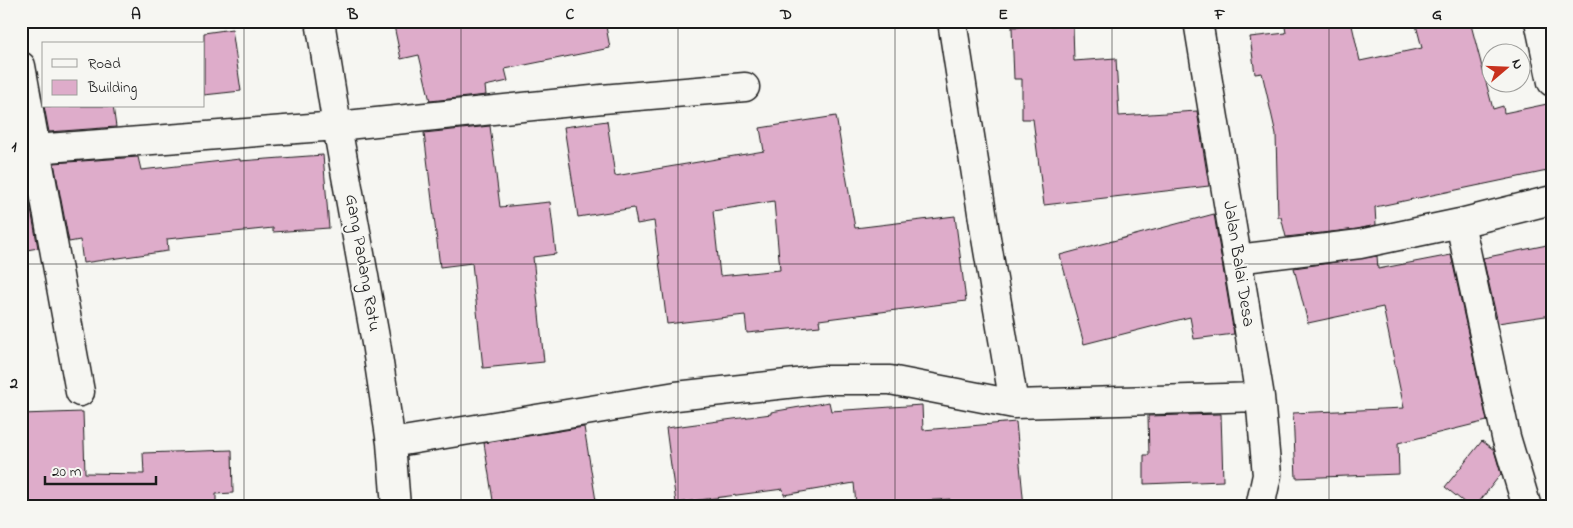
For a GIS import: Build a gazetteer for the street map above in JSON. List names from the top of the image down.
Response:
{
  "streets": {
    "street": ["Gang Padang Ratu", "Jalan Balai Desa"]
  },
  "legend": ["Road", "Building"],
  "scale_bar": "20 m",
  "north": "right",
  "grid": {
    "columns": [
      "A",
      "B",
      "C",
      "D",
      "E",
      "F",
      "G"
    ],
    "rows": ["1", "2"]
  }
}
